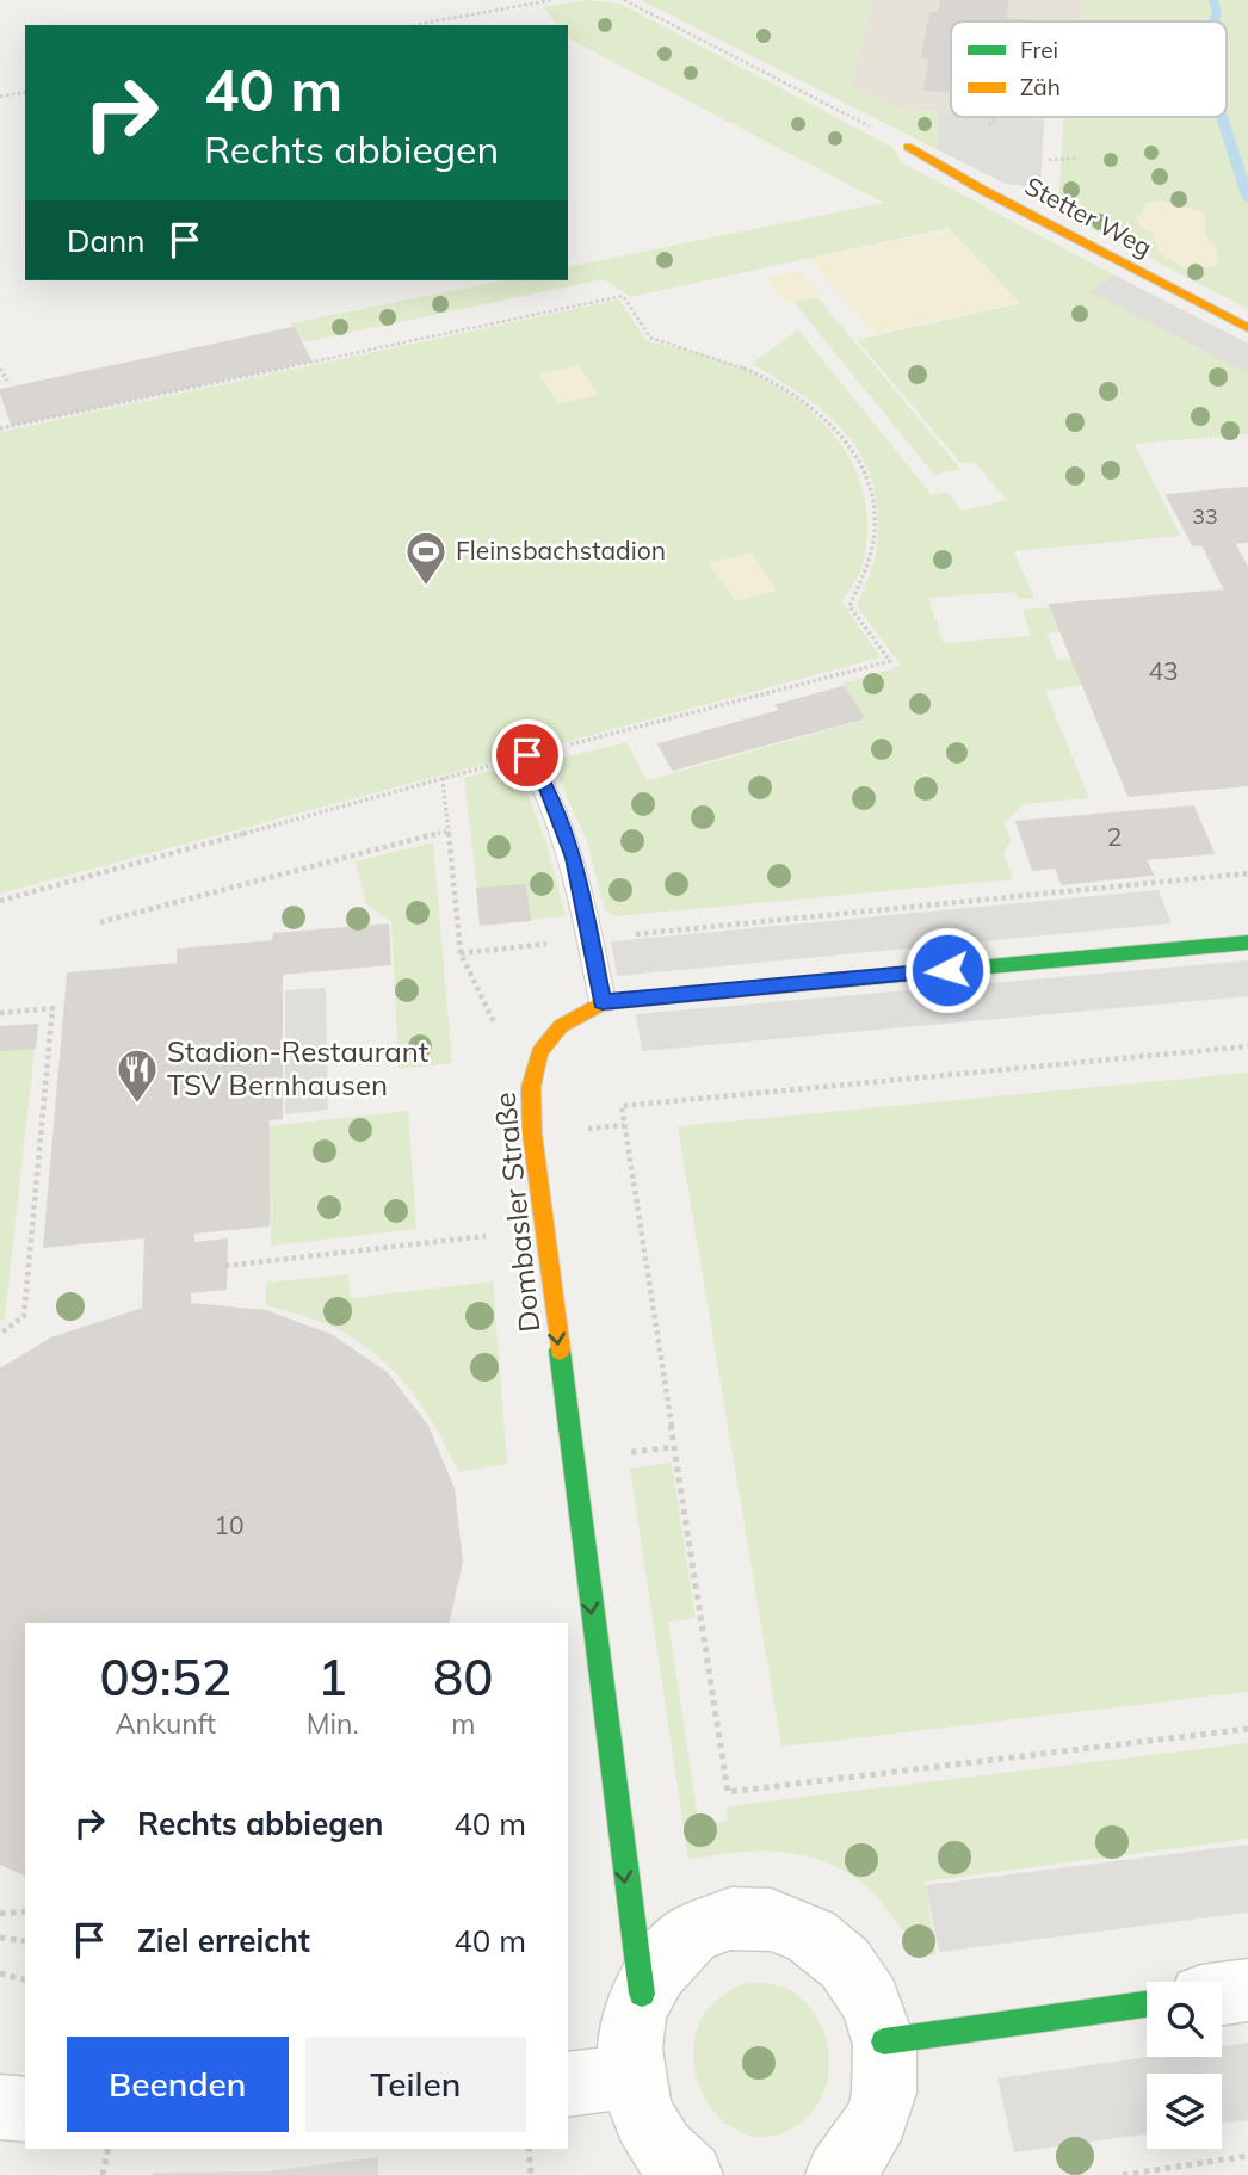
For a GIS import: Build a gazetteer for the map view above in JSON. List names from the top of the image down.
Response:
{
  "streets": {
    "street": ["Stetter Weg", "Dombasler Straße"]
  },
  "one_way": ["Dombasler Straße"],
  "places": {
    "sports": ["Fleinsbachstadion"],
    "restaurant": ["Stadion-Restaurant TSV Bernhausen"]
  },
  "house_numbers": [
    "33",
    "43",
    "2",
    "10"
  ],
  "legend": ["Frei", "Zäh"],
  "page": {
    "turn": ["40 m", "Rechts abbiegen"],
    "then": "Dann",
    "eta": [
      "09:52",
      "Ankunft",
      "1",
      "Min.",
      "80",
      "m"
    ],
    "list": [
      {
        "name": "Rechts abbiegen",
        "value": "40 m"
      },
      {
        "name": "Ziel erreicht",
        "value": "40 m"
      }
    ],
    "buttons": ["Beenden", "Teilen"]
  }
}
